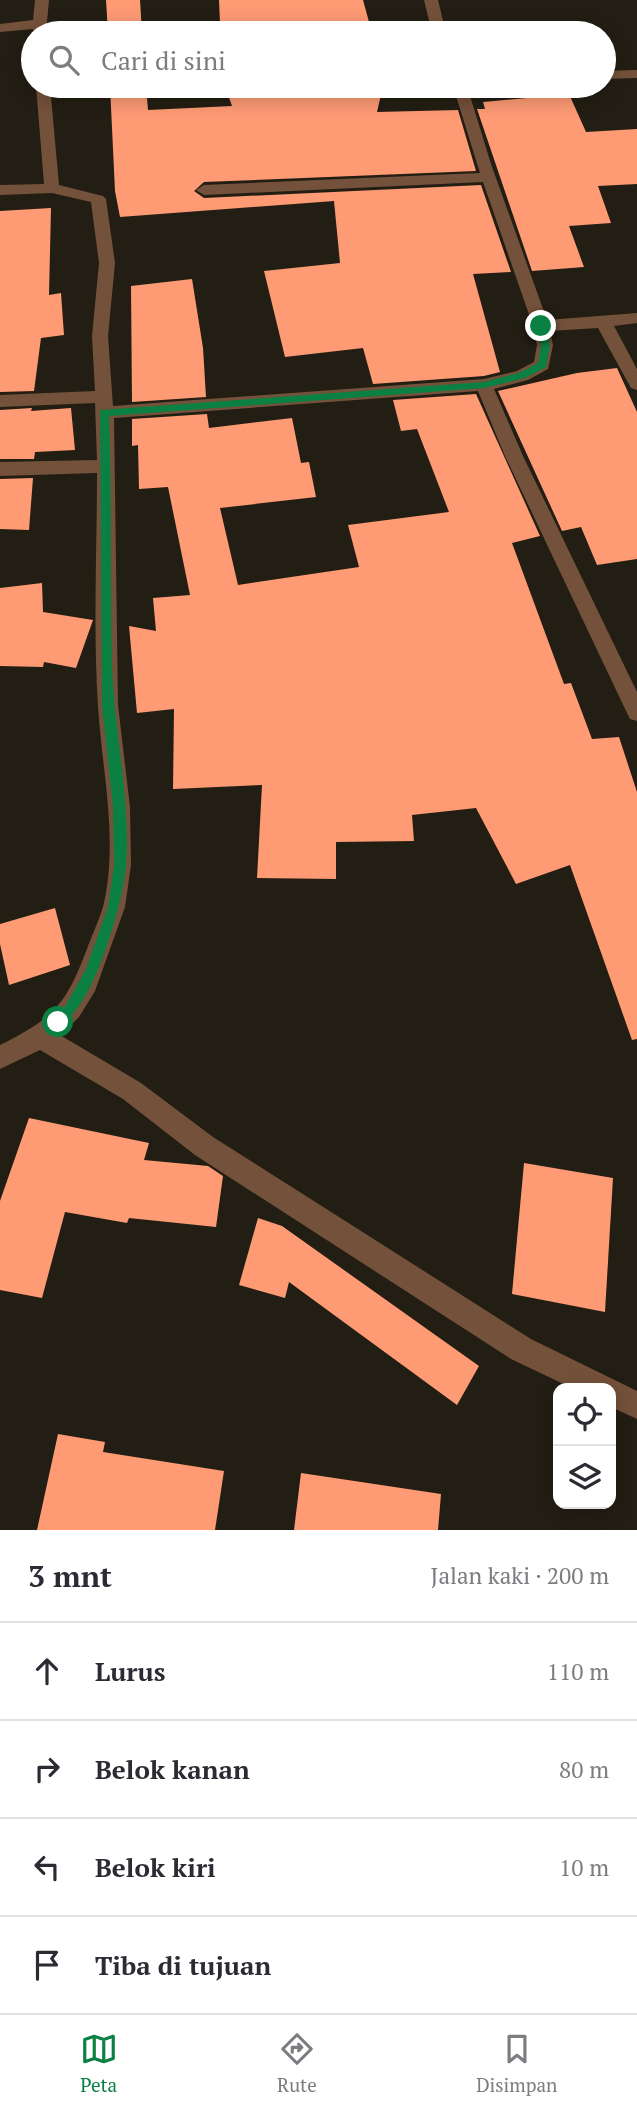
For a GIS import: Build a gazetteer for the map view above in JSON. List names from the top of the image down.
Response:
{
  "page": {
    "search": "Cari di sini",
    "heading": ["3 mnt", "Jalan kaki · 200 m"],
    "list": [
      ["Lurus", "110 m"],
      ["Belok kanan", "80 m"],
      ["Belok kiri", "10 m"],
      "Tiba di tujuan"
    ],
    "nav": ["Peta", "Rute", "Disimpan"]
  }
}
